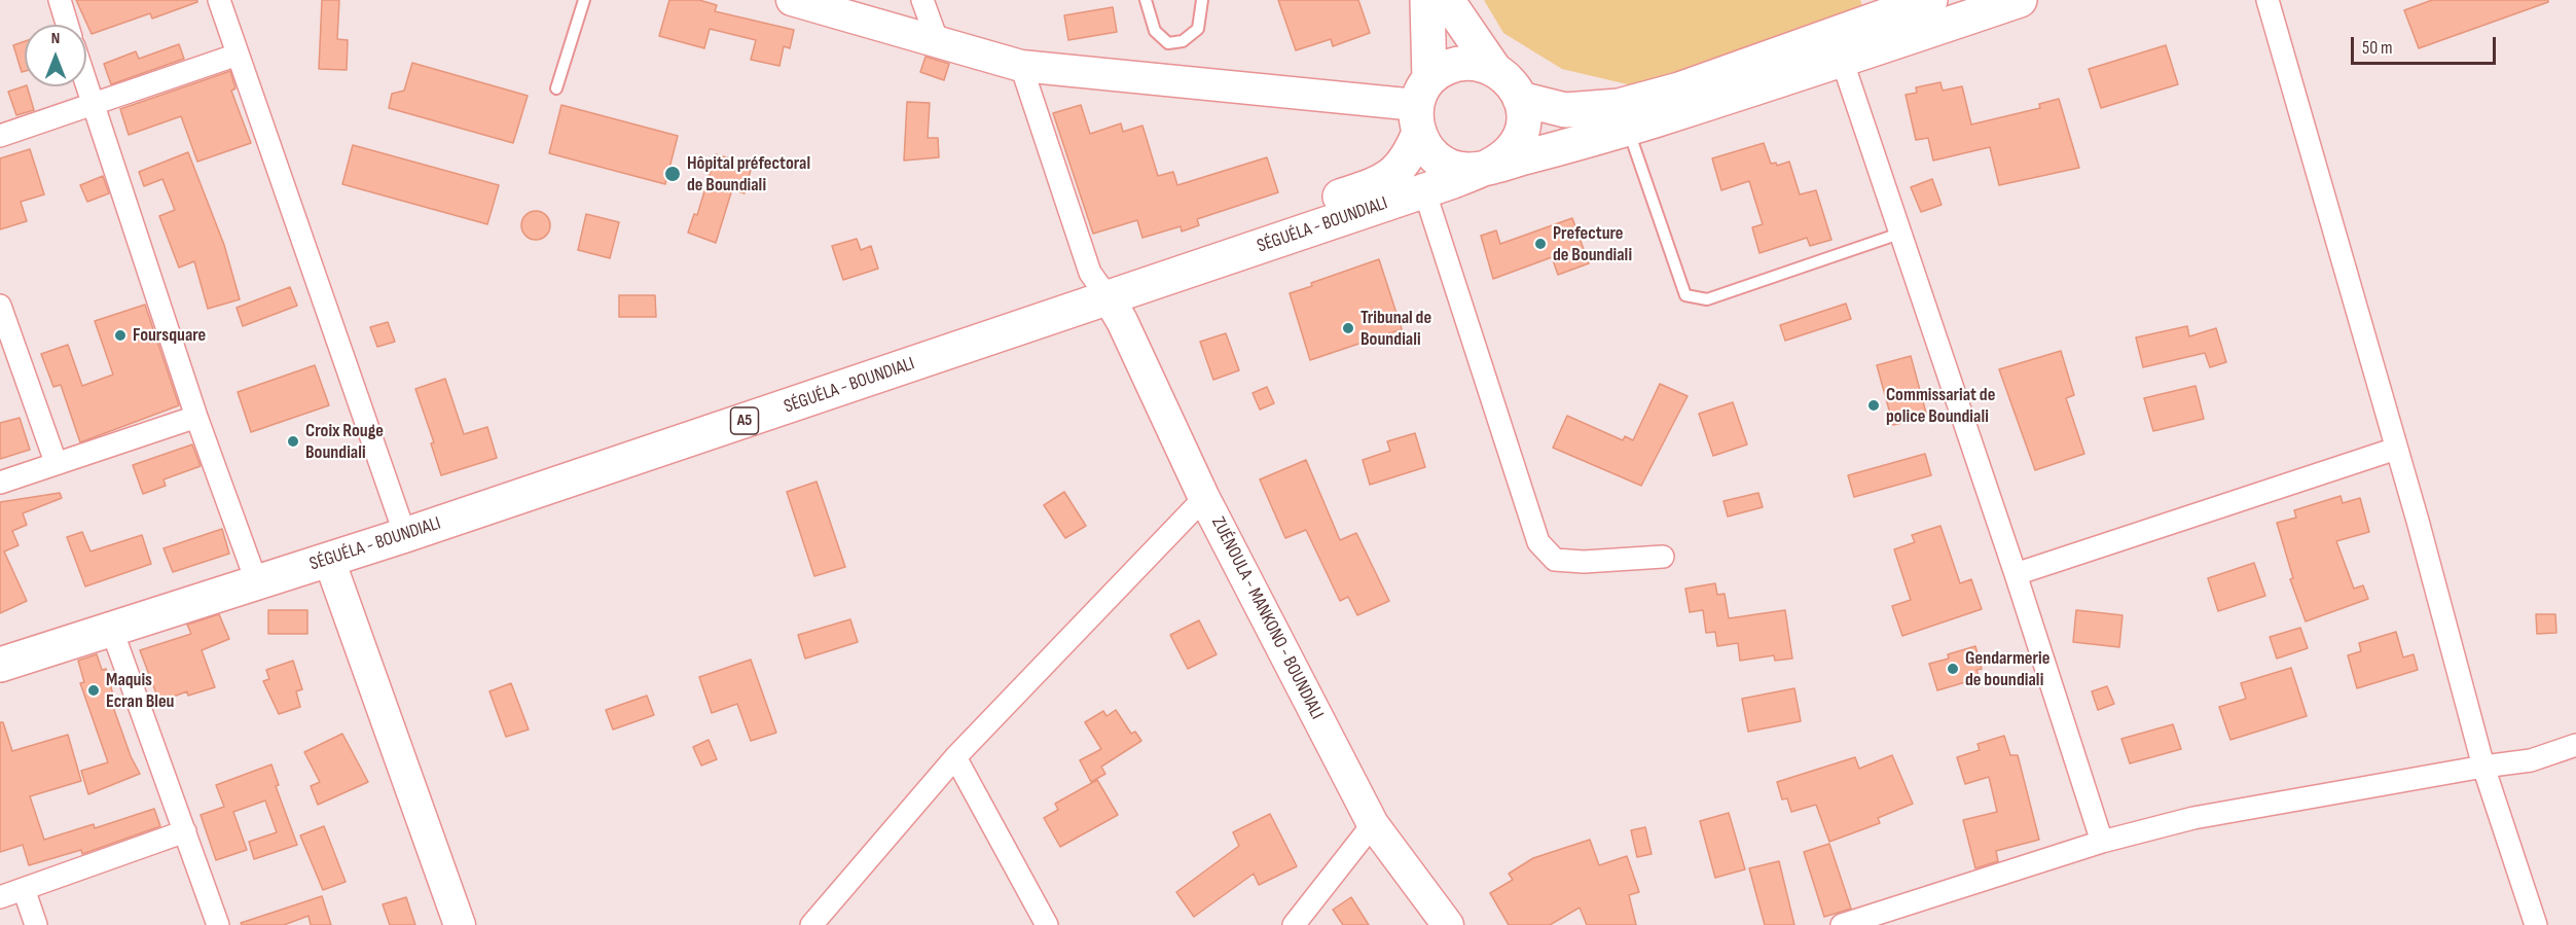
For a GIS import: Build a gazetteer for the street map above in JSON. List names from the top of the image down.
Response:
{
  "streets": {
    "main road": ["SÉGUÉLA - BOUNDIALI", "A5"],
    "street": ["ZUÉNOULA - MANKONO - BOUNDIALI"]
  },
  "crossings": [
    ["SÉGUÉLA - BOUNDIALI", "A5"],
    ["SÉGUÉLA - BOUNDIALI", "ZUÉNOULA - MANKONO - BOUNDIALI"]
  ],
  "places": [
    "Hôpital préfectoral de Boundiali",
    "Prefecture de Boundiali",
    "Tribunal de Boundiali",
    "Foursquare",
    "Commissariat de police Boundiali",
    "Croix Rouge Boundiali",
    "Gendarmerie de boundiali",
    "Maquis Ecran Bleu"
  ],
  "scale_bar": "50 m",
  "north": "top"
}
